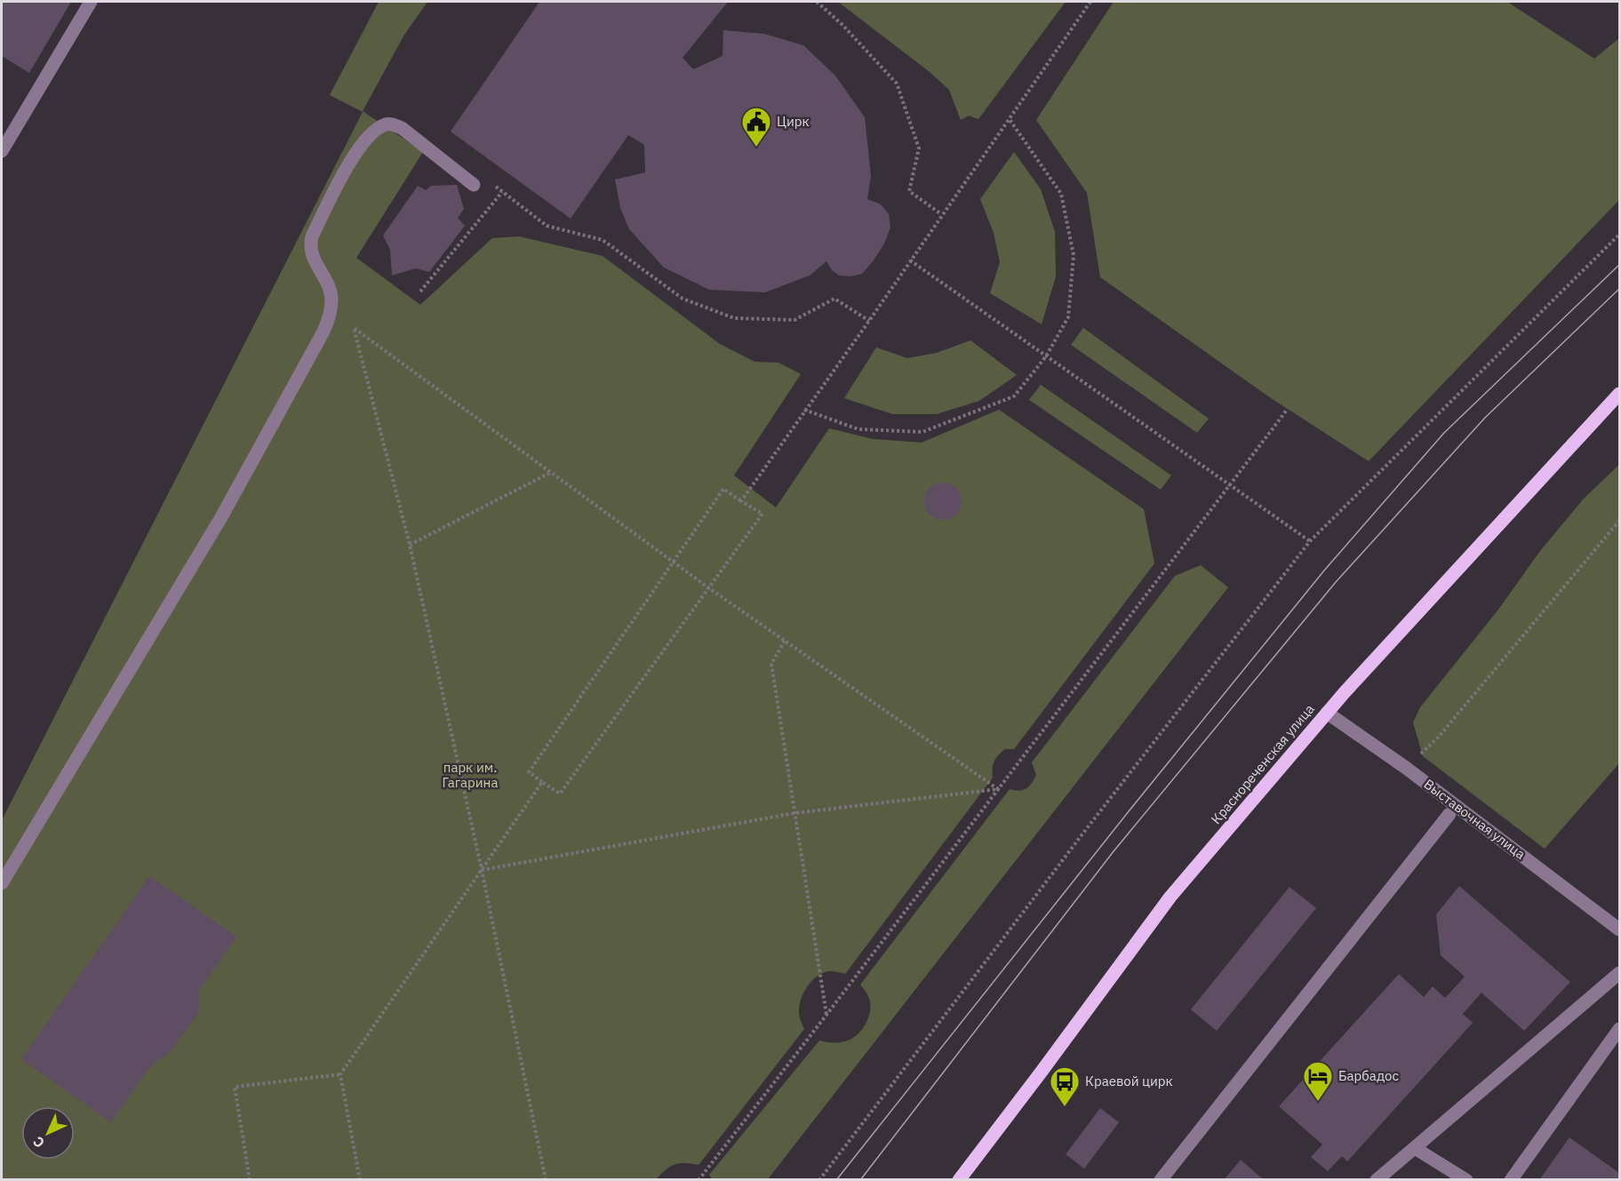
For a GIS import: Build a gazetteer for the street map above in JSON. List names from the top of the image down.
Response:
{
  "streets": {
    "main road": ["Краснореченская улица"],
    "street": ["Выставочная улица"]
  },
  "crossings": [
    ["Краснореченская улица", "Выставочная улица"]
  ],
  "parks": ["парк им. Гагарина"],
  "places": {
    "public building": ["Цирк"],
    "hotel": ["Барбадос"],
    "bus stop": ["Краевой цирк"]
  },
  "north": "bottom left"
}
